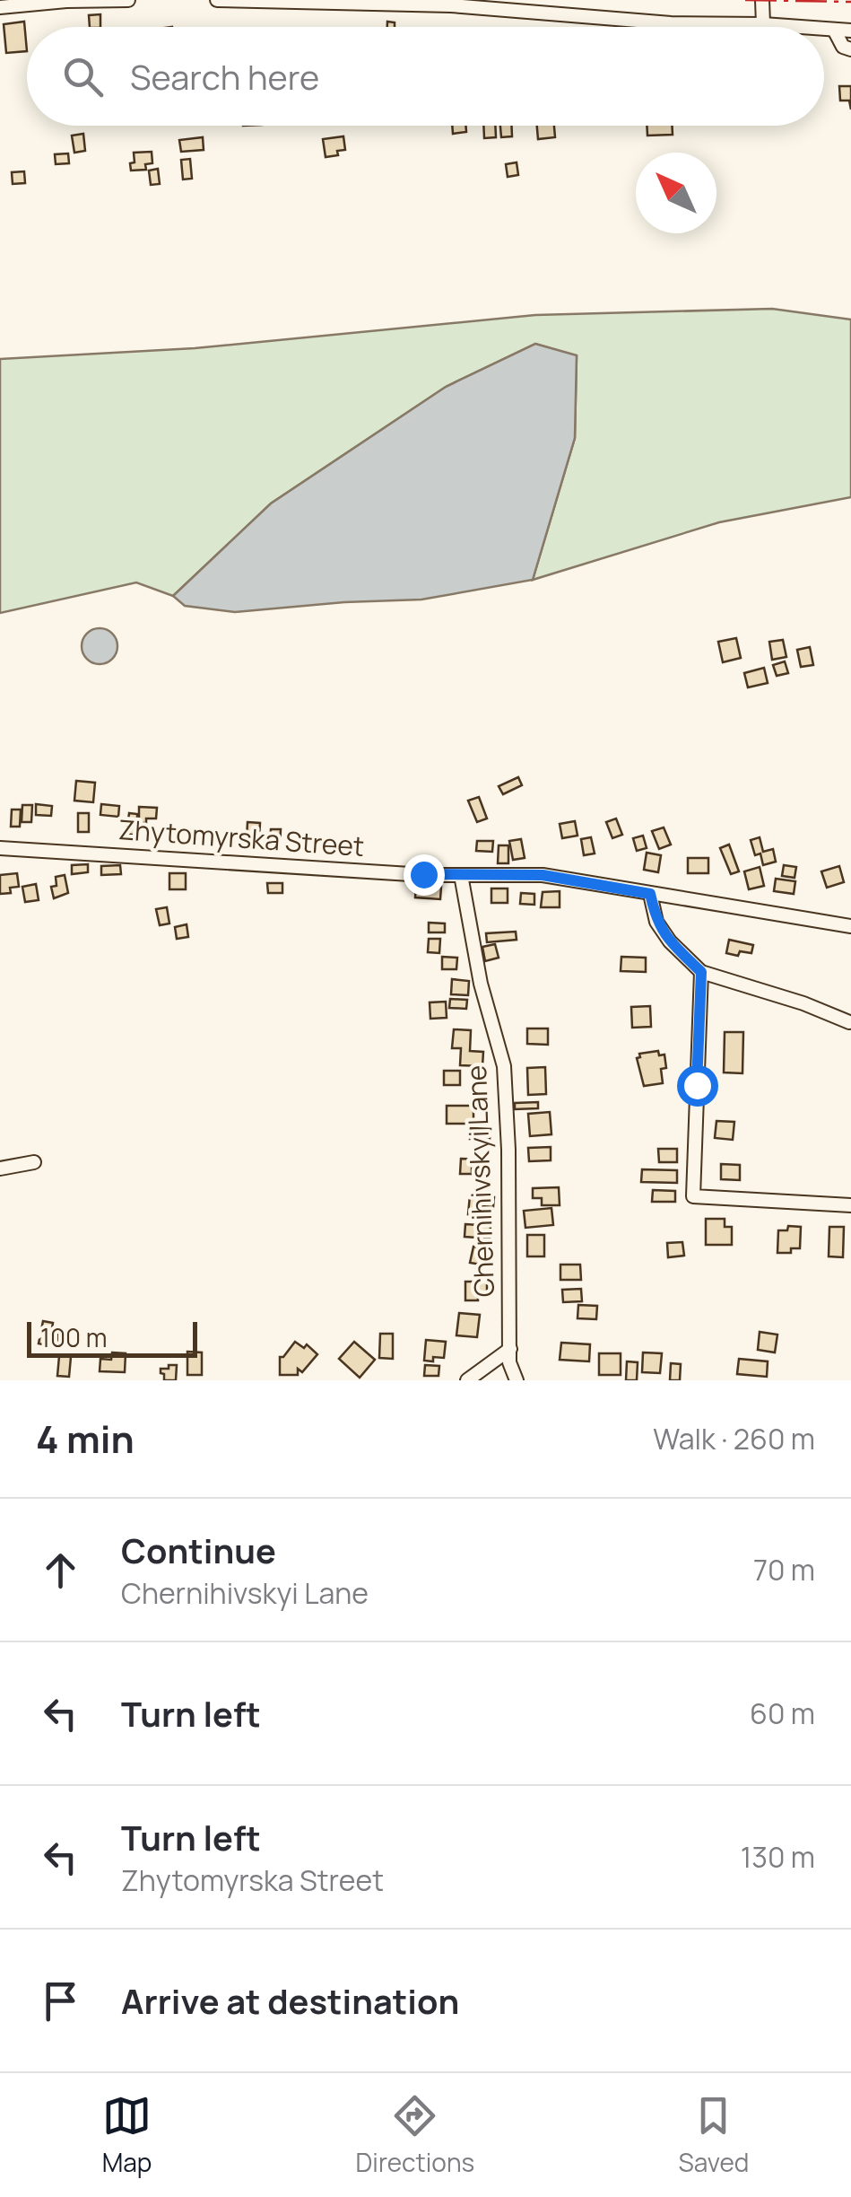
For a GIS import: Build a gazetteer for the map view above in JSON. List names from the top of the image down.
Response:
{
  "streets": {
    "street": ["Zhytomyrska Street", "Chernihivskyi Lane"]
  },
  "crossings": [
    ["Zhytomyrska Street", "Chernihivskyi Lane"]
  ],
  "scale_bar": "100 m",
  "north": "top left",
  "page": {
    "search": "Search here",
    "scale": "100 m",
    "heading": ["4 min", "Walk · 260 m"],
    "list": [
      ["Continue", "Chernihivskyi Lane", "70 m"],
      ["Turn left", "60 m"],
      ["Turn left", "Zhytomyrska Street", "130 m"],
      "Arrive at destination"
    ],
    "nav": ["Map", "Directions", "Saved"]
  }
}
